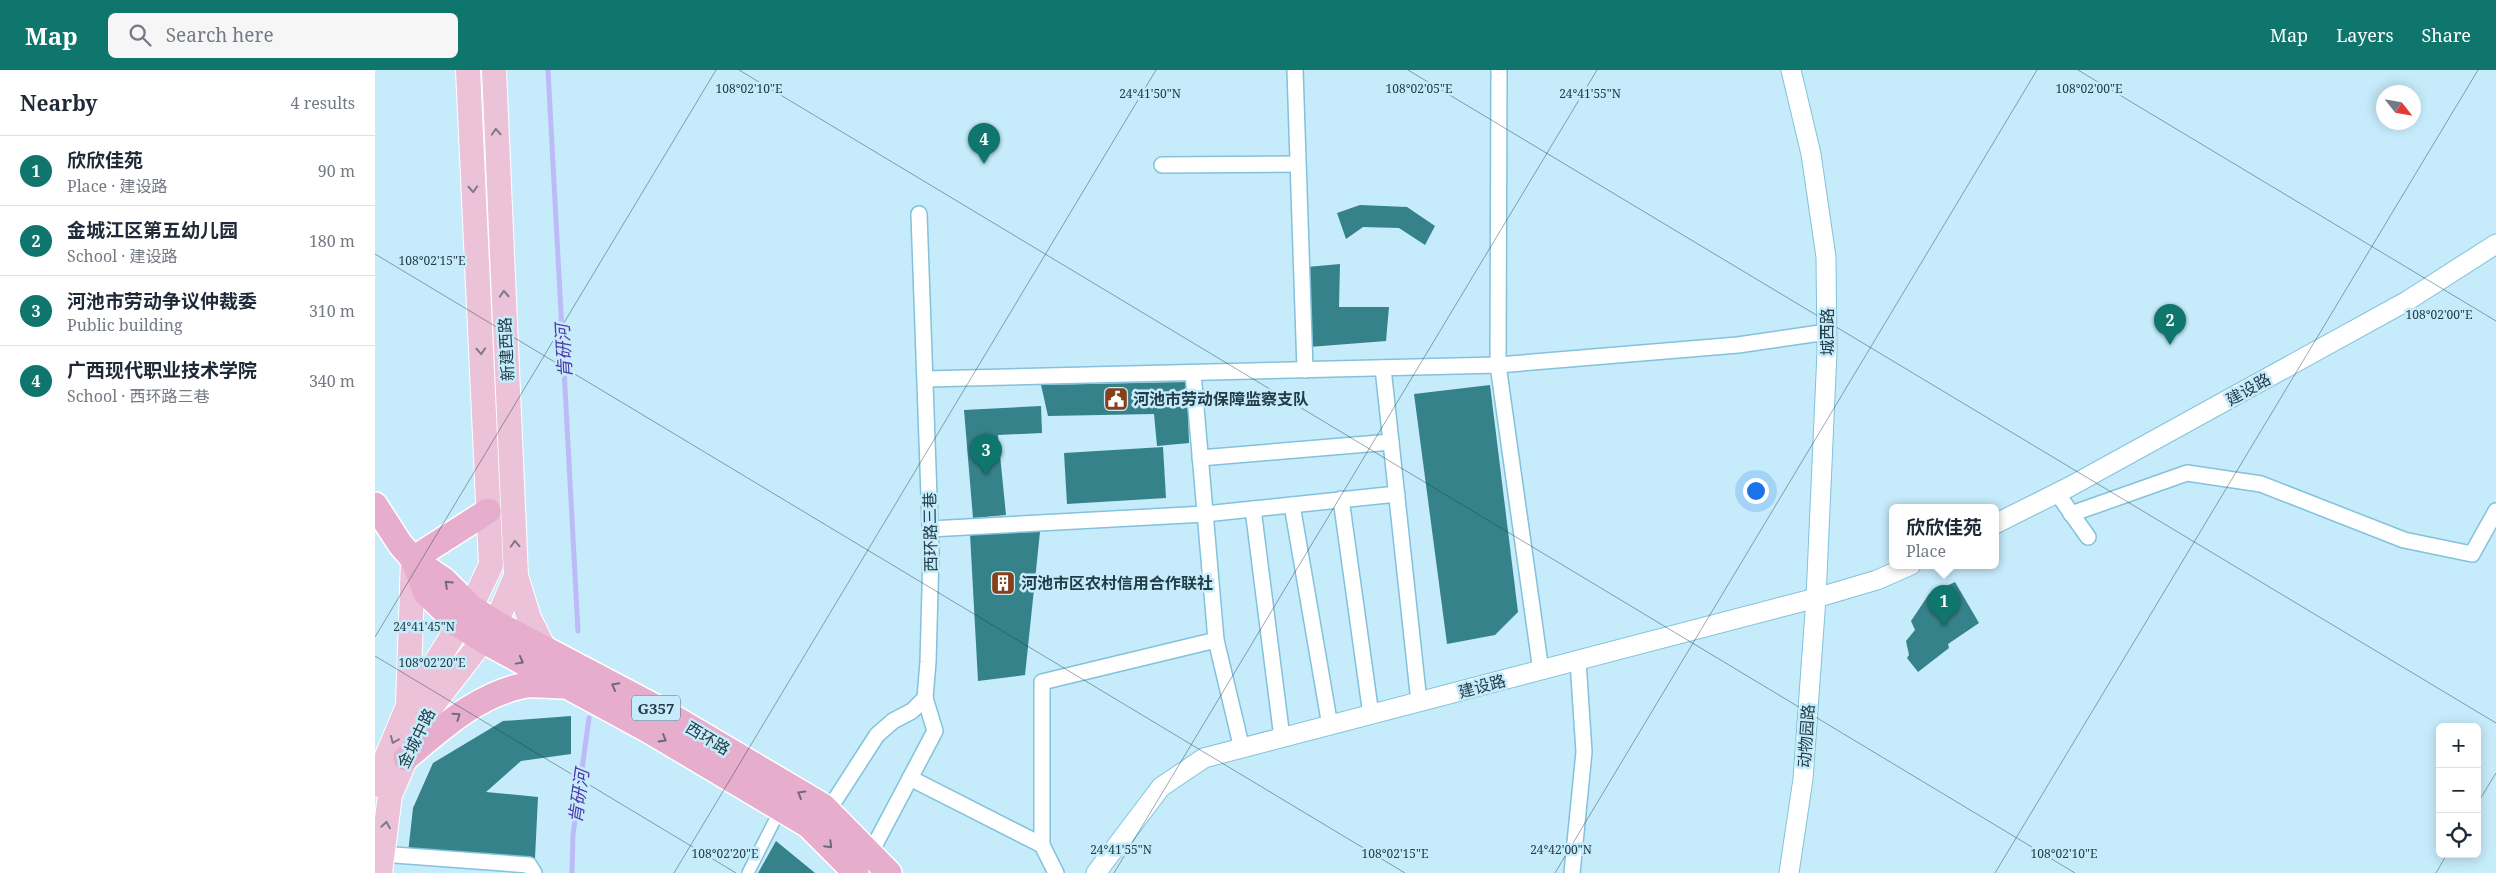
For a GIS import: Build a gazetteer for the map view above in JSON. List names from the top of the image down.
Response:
{
  "streets": {
    "highway": ["G357", "西环路"],
    "main road": ["新建西路", "金城中路"],
    "street": [
      "城西路",
      "建设路",
      "西环路三巷",
      "动物园路"
    ]
  },
  "crossings": [
    ["城西路", "建设路"],
    ["城西路", "动物园路"],
    ["新建西路", "金城中路"],
    ["新建西路", "西环路"],
    ["建设路", "动物园路"],
    ["金城中路", "西环路"]
  ],
  "water": ["肯研河"],
  "places": {
    "public building": ["河池市劳动保障监察支队"],
    "building": ["河池市区农村信用合作联社"]
  },
  "north": "bottom right",
  "page": {
    "header": "Map",
    "search": "Search here",
    "nav": ["Map", "Layers", "Share"],
    "heading": ["Nearby", "4 results"],
    "pins": [
      "4",
      "2",
      "3",
      "1"
    ],
    "list": [
      {
        "mark": "1",
        "name": "欣欣佳苑",
        "note": "Place · 建设路",
        "value": "90 m"
      },
      {
        "mark": "2",
        "name": "金城江区第五幼儿园",
        "note": "School · 建设路",
        "value": "180 m"
      },
      {
        "mark": "3",
        "name": "河池市劳动争议仲裁委",
        "note": "Public building",
        "value": "310 m"
      },
      {
        "mark": "4",
        "name": "广西现代职业技术学院",
        "note": "School · 西环路三巷",
        "value": "340 m"
      }
    ],
    "popup": ["欣欣佳苑", "Place"],
    "map_buttons": ["+", "−"]
  },
  "coordinates": [
    "108°02'10\"E",
    "108°02'05\"E",
    "108°02'00\"E",
    "24°41'50\"N",
    "24°41'55\"N",
    "108°02'15\"E",
    "24°41'45\"N",
    "108°02'20\"E",
    "24°42'00\"N"
  ]
}
